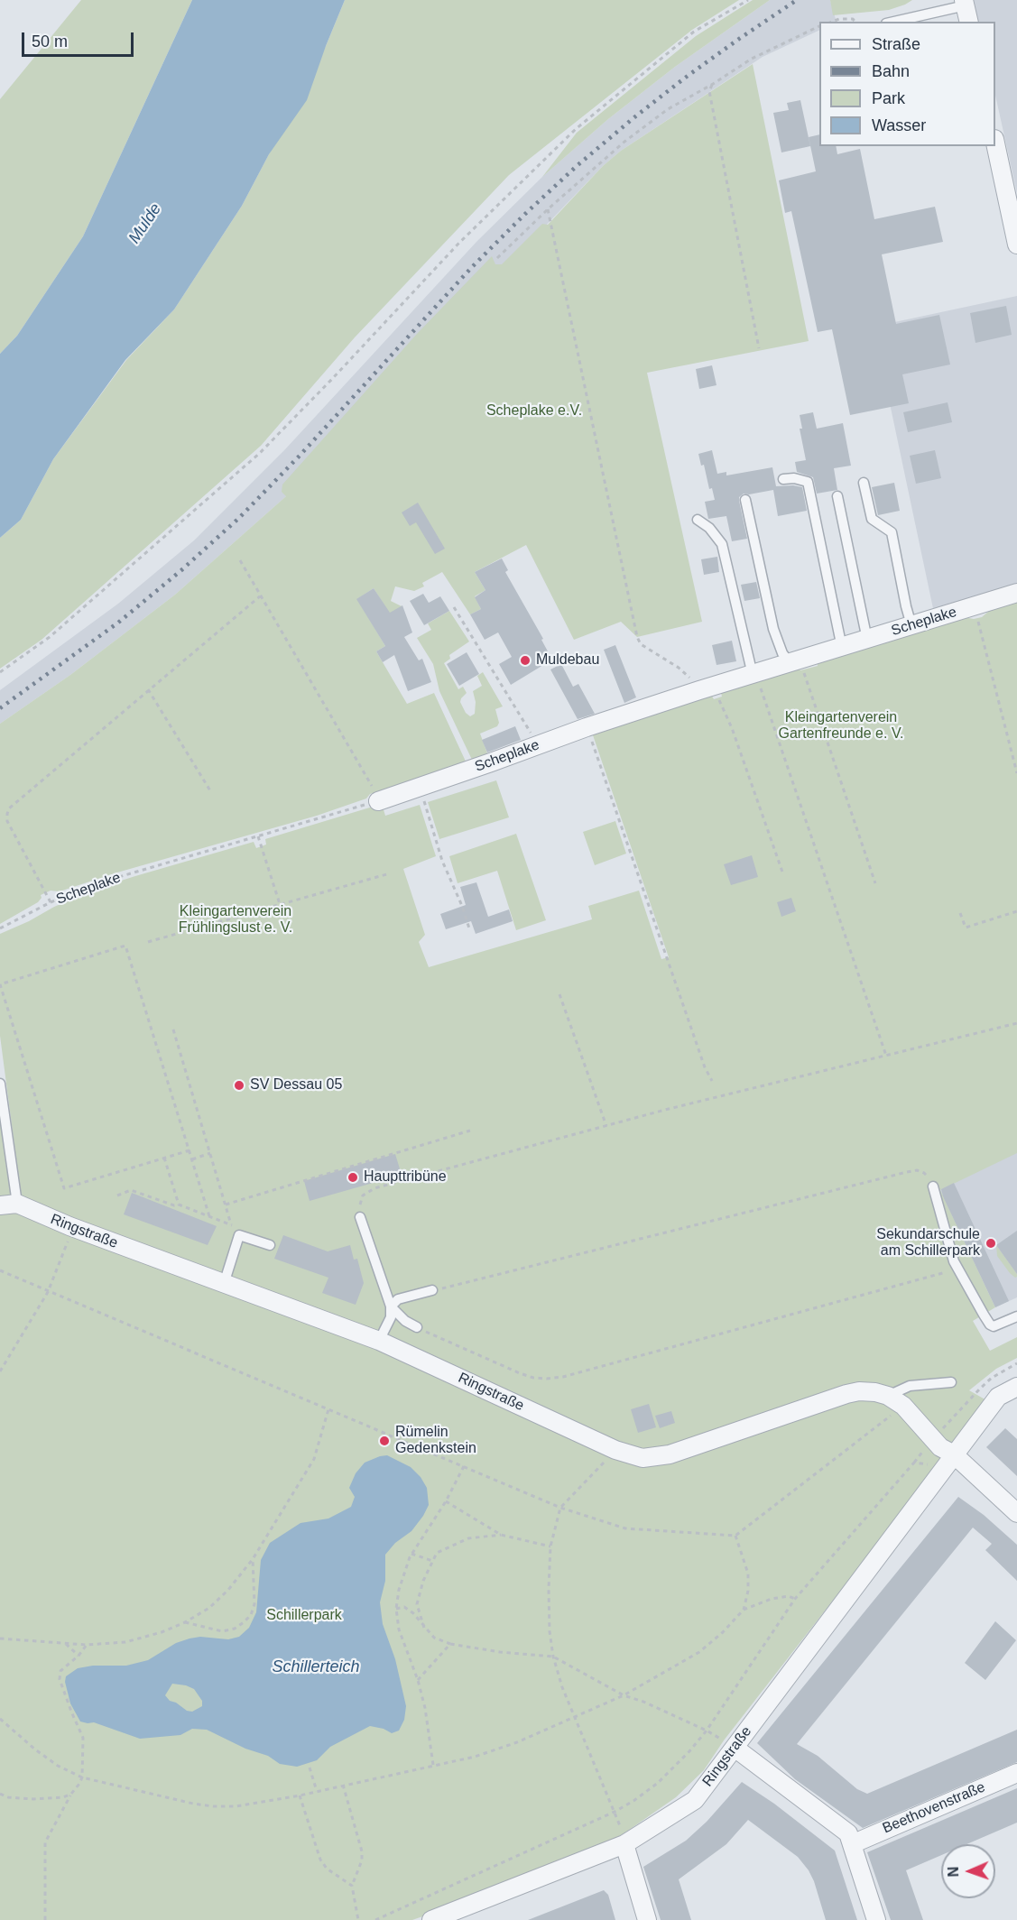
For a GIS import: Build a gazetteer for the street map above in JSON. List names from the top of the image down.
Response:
{
  "streets": {
    "street": ["Scheplake", "Ringstraße", "Beethovenstraße"]
  },
  "water": ["Mulde", "Schillerteich"],
  "parks": [
    "Scheplake e.V.",
    "Kleingartenverein Gartenfreunde e. V.",
    "Kleingartenverein Frühlingslust e. V.",
    "Schillerpark"
  ],
  "places": [
    "Muldebau",
    "SV Dessau 05",
    "Haupttribüne",
    "Sekundarschule am Schillerpark",
    "Rümelin Gedenkstein"
  ],
  "legend": [
    "Straße",
    "Bahn",
    "Park",
    "Wasser"
  ],
  "scale_bar": "50 m",
  "north": "left"
}
